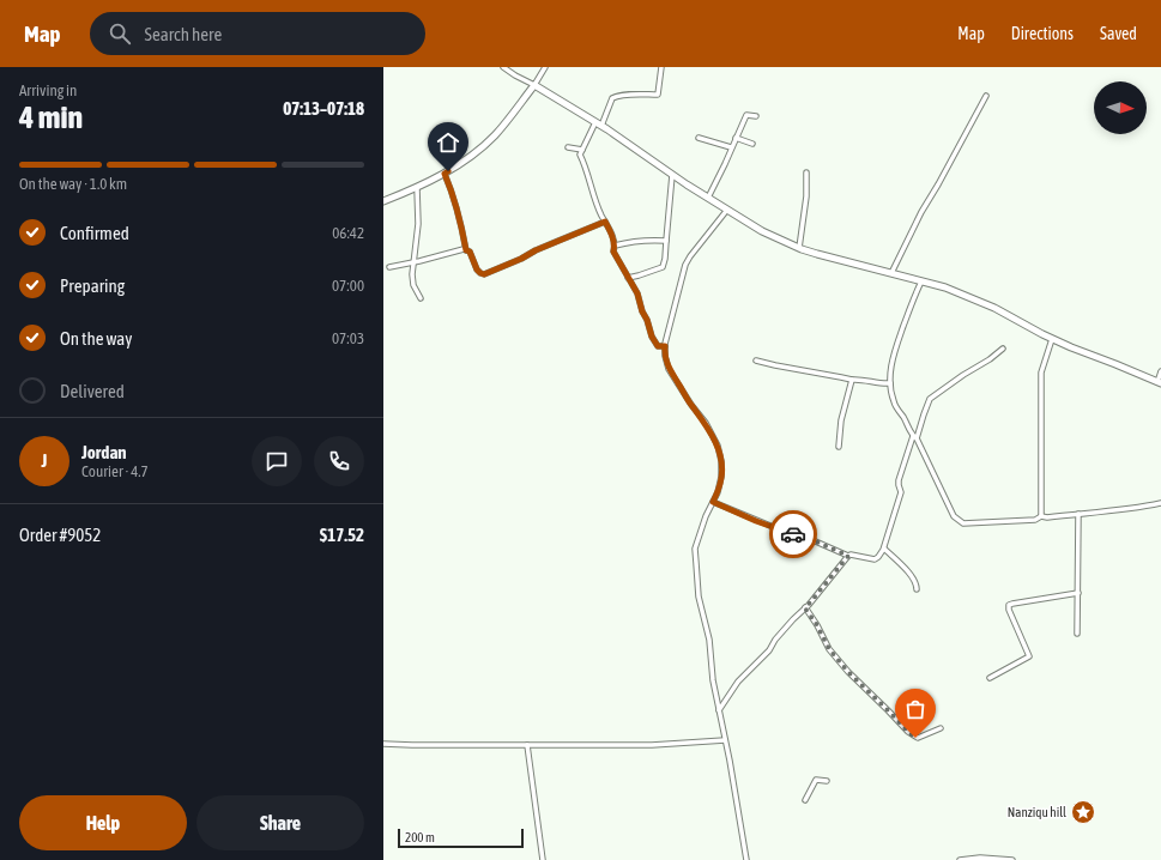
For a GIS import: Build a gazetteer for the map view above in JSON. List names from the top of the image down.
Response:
{
  "places": {
    "place": ["Nanziqu hill"]
  },
  "scale_bar": "200 m",
  "north": "right",
  "page": {
    "header": "Map",
    "search": "Search here",
    "nav": ["Map", "Directions", "Saved"],
    "heading": ["4 min", "Arriving in", "07:13–07:18"],
    "panel": [
      "Jordan",
      "Courier · 4.7",
      "Order #9052",
      "$17.52"
    ],
    "bar": "On the way · 1.0 km",
    "list": [
      ["Confirmed", "06:42"],
      ["Preparing", "07:00"],
      ["On the way", "07:03"],
      "Delivered"
    ],
    "round": "J",
    "buttons": ["Help", "Share"],
    "scale": "200 m"
  }
}
